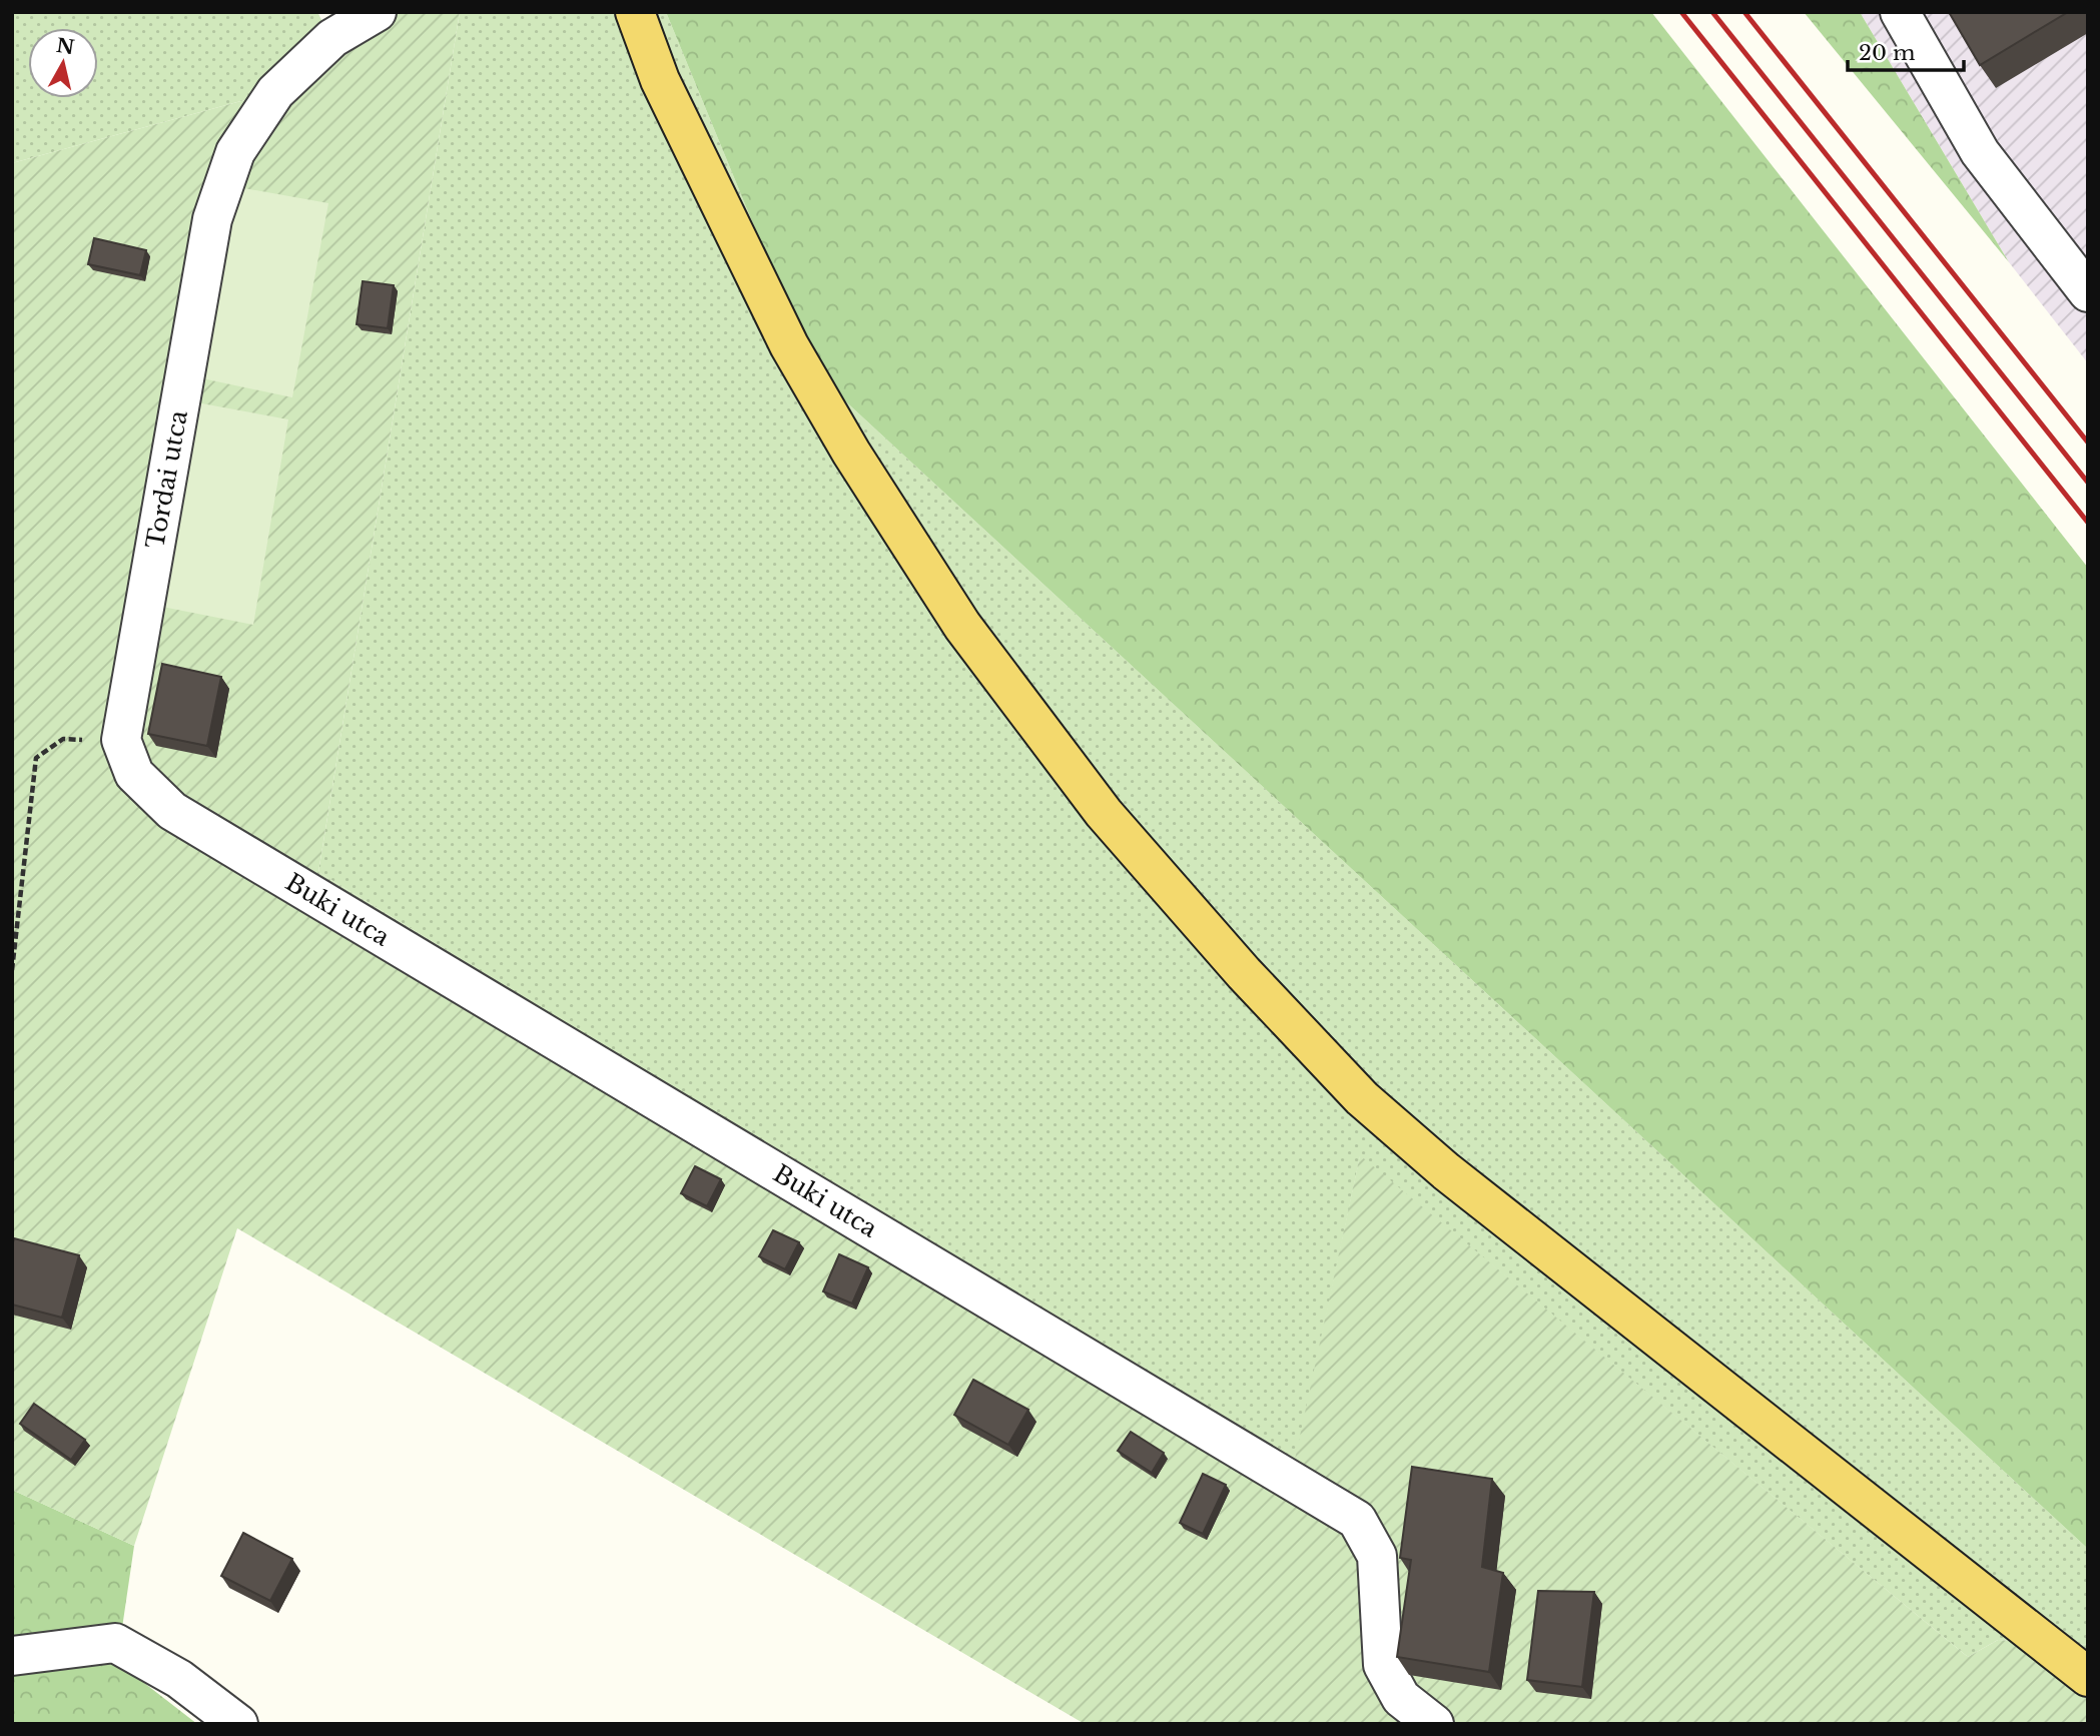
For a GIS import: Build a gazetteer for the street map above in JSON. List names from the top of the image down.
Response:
{
  "streets": {
    "street": ["Tordai utca", "Buki utca"]
  },
  "crossings": [
    ["Tordai utca", "Buki utca"]
  ],
  "scale_bar": "20 m",
  "north": "top"
}
